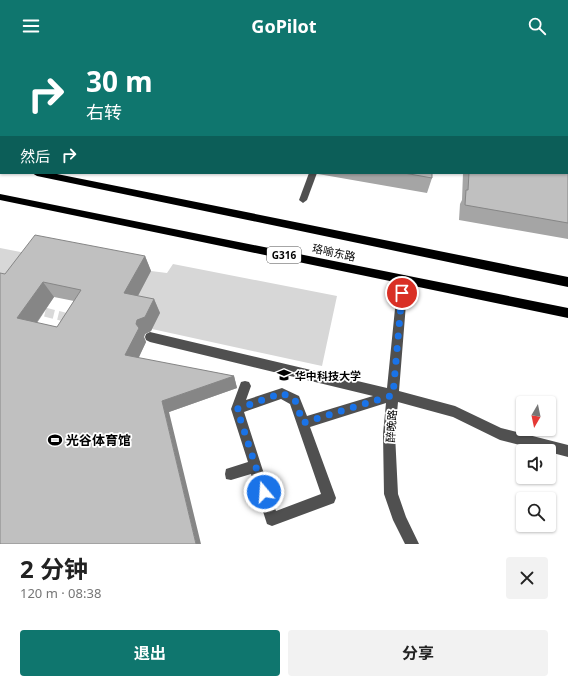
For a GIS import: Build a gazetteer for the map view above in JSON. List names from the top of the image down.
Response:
{
  "streets": {
    "highway": ["珞喻东路", "G316"],
    "street": ["醉晚路"]
  },
  "crossings": [
    ["珞喻东路", "醉晚路"]
  ],
  "places": {
    "school or university": ["华中科技大学"],
    "sports": ["光谷体育馆"]
  },
  "north": "bottom",
  "page": {
    "header": "GoPilot",
    "turn": ["30 m", "右转"],
    "then": "然后",
    "heading": ["2 分钟", "120 m · 08:38"],
    "buttons": ["退出", "分享"]
  }
}
